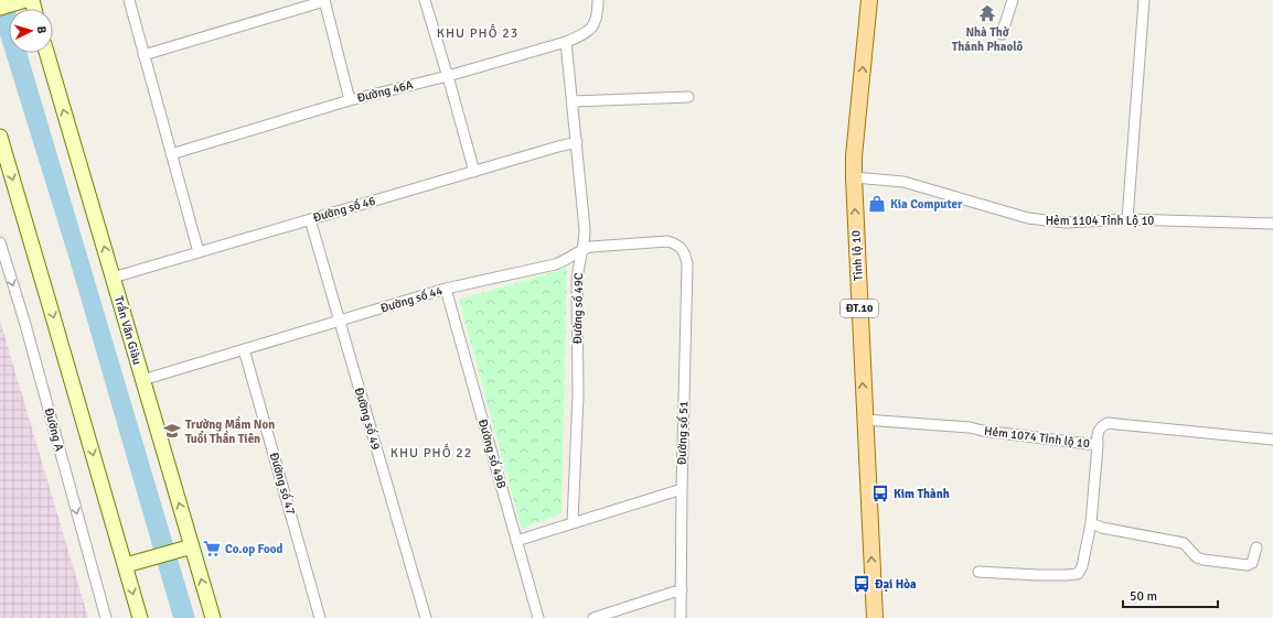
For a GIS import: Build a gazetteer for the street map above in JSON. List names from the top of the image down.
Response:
{
  "streets": {
    "main road": ["Tỉnh lộ 10", "ĐT.10", "Trần Văn Giàu"],
    "street": [
      "Đường 46A",
      "Đường số 46",
      "Hẻm 1104 Tỉnh Lộ 10",
      "Đường số 44",
      "Đường số 49C",
      "Đường số 49",
      "Đường A",
      "Đường số 51",
      "Hẻm 1074 Tỉnh lộ 10",
      "Đường số 49B",
      "Đường số 47"
    ]
  },
  "crossings": [
    ["Đường 46A", "Đường số 49C"],
    ["Đường số 46", "Đường số 49C"],
    ["Đường số 46", "Trần Văn Giàu"],
    ["Đường số 46", "Đường số 49"],
    ["Hẻm 1104 Tỉnh Lộ 10", "Tỉnh lộ 10"],
    ["Tỉnh lộ 10", "Hẻm 1074 Tỉnh lộ 10"],
    ["Đường số 44", "Đường số 49C"],
    ["Đường số 44", "Trần Văn Giàu"],
    ["Đường số 44", "Đường số 49"],
    ["Đường số 44", "Đường số 51"],
    ["Đường số 44", "Đường số 49B"],
    ["Đường số 44", "Đường số 47"]
  ],
  "one_way": ["Tỉnh lộ 10", "Đường A"],
  "districts": ["KHU PHỐ 23", "KHU PHỐ 22"],
  "places": {
    "temple": ["Nhà Thờ Thánh Phaolô"],
    "shop": ["Kia Computer"],
    "school or university": ["Trường Mầm Non Tuổi Thần Tiên"],
    "bus stop": ["Kim Thành", "Đại Hòa"],
    "supermarket": ["Co.op Food"]
  },
  "scale_bar": "50 m",
  "north": "right"
}
